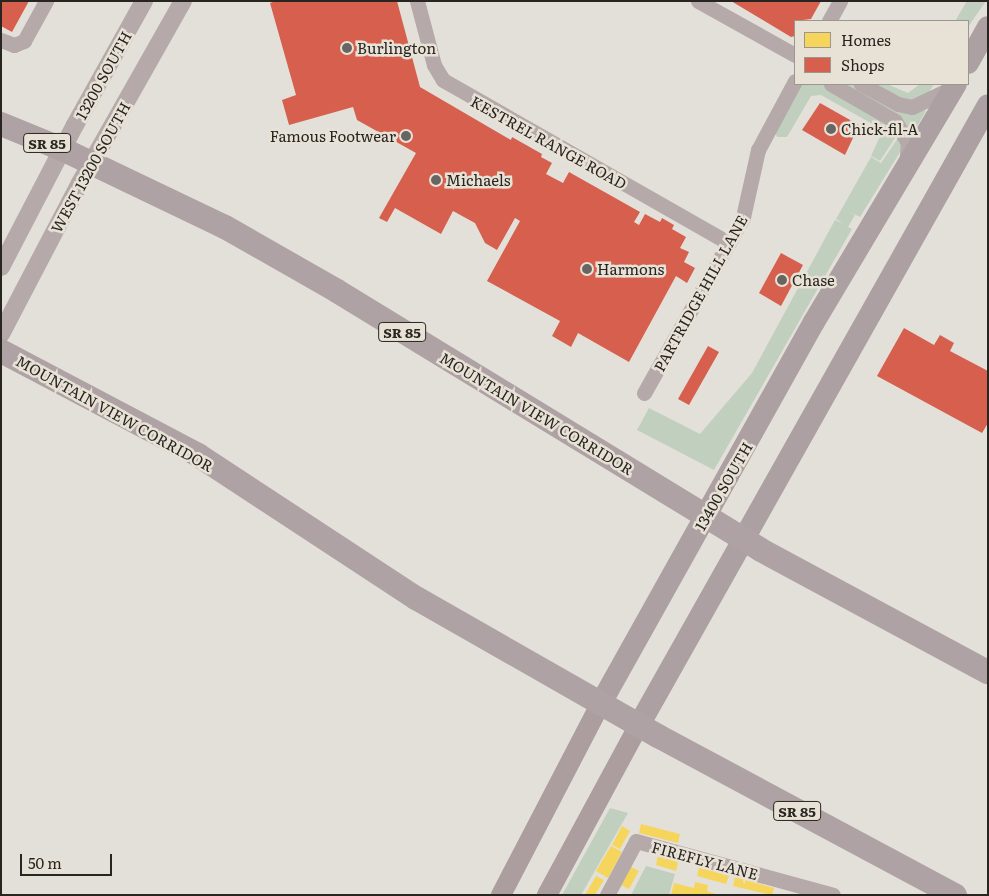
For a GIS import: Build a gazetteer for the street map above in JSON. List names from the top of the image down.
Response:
{
  "streets": {
    "highway": ["SR 85", "MOUNTAIN VIEW CORRIDOR"],
    "main road": ["13400 SOUTH"],
    "street": [
      "13200 SOUTH",
      "KESTREL RANGE ROAD",
      "WEST 13200 SOUTH",
      "PARTRIDGE HILL LANE",
      "FIREFLY LANE"
    ]
  },
  "crossings": [
    ["13200 SOUTH", "WEST 13200 SOUTH"],
    ["13200 SOUTH", "MOUNTAIN VIEW CORRIDOR"],
    ["KESTREL RANGE ROAD", "PARTRIDGE HILL LANE"],
    ["WEST 13200 SOUTH", "MOUNTAIN VIEW CORRIDOR"],
    ["MOUNTAIN VIEW CORRIDOR", "13400 SOUTH"]
  ],
  "places": [
    "Burlington",
    "Chick-fil-A",
    "Famous Footwear",
    "Michaels",
    "Harmons",
    "Chase"
  ],
  "legend": ["Homes", "Shops"],
  "scale_bar": "50 m"
}
